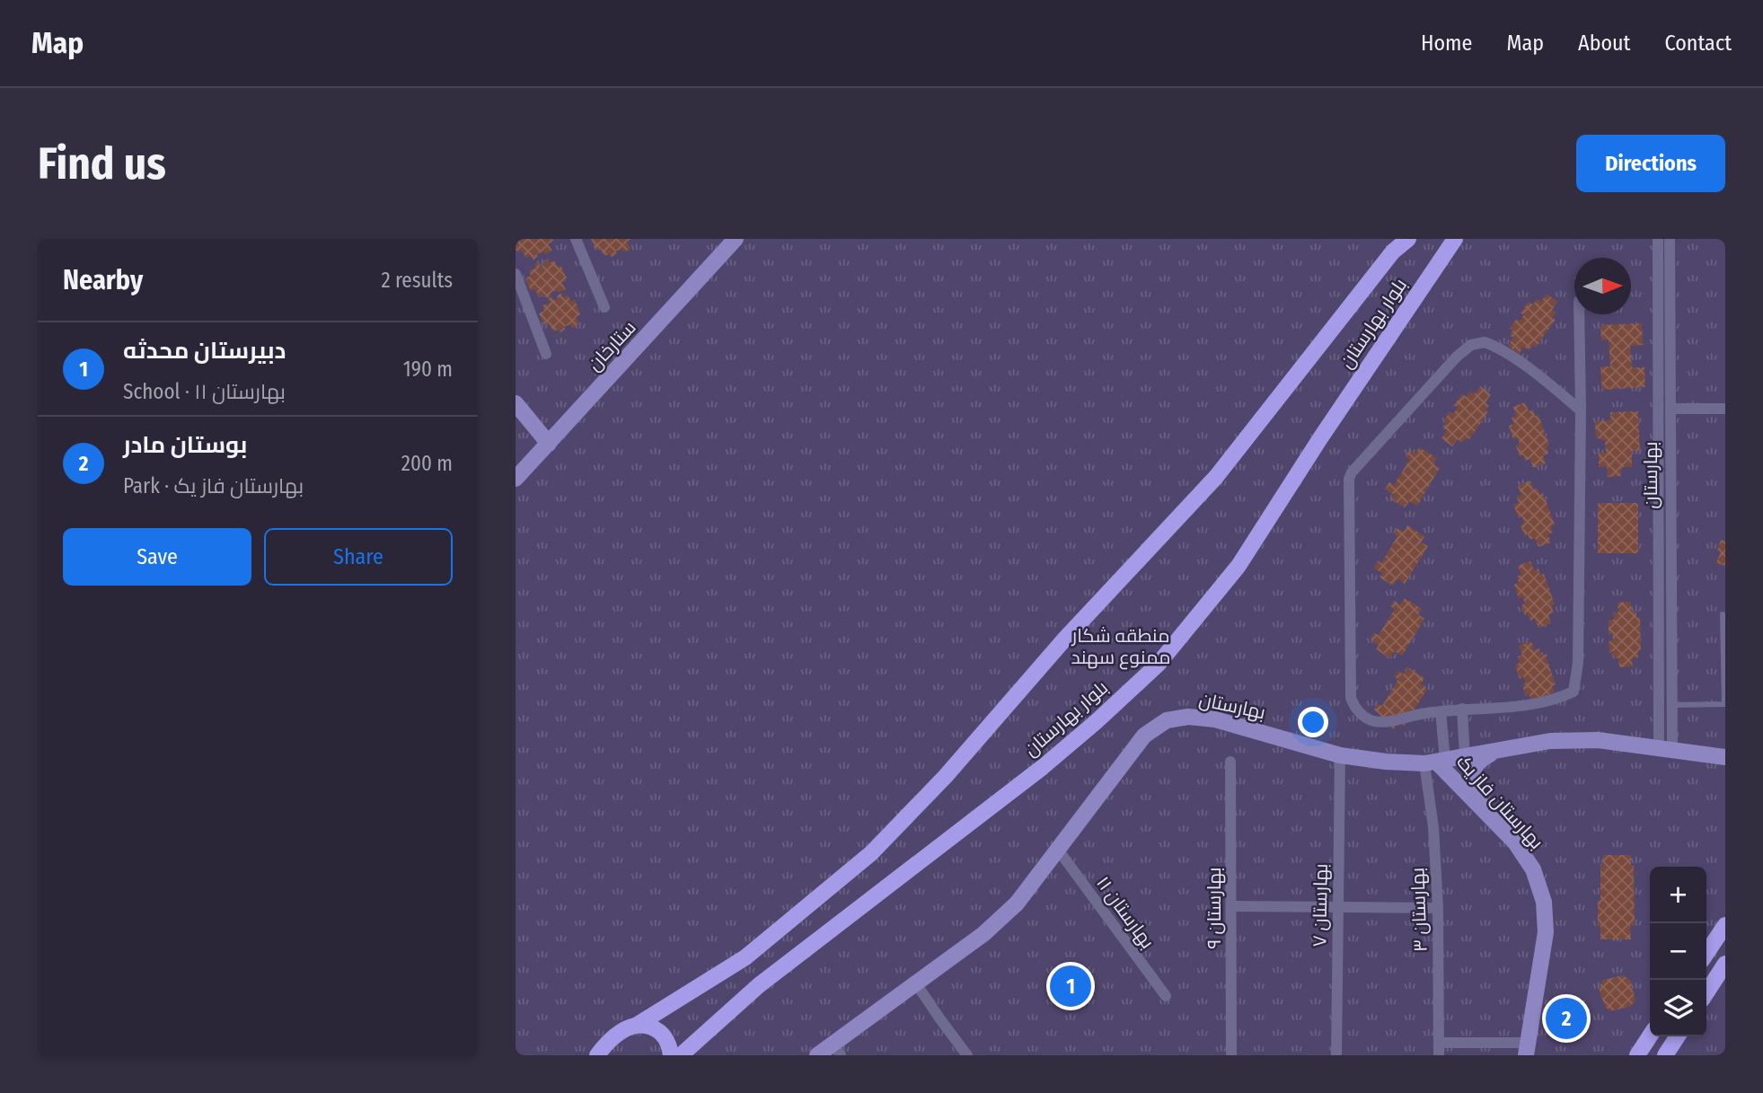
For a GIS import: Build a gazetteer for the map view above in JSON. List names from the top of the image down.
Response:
{
  "streets": {
    "main road": ["بلوار بهارستان"],
    "street": [
      "ستارخان",
      "بهارستان",
      "بهارستان فاز یک",
      "بهارستان ۷",
      "بهارستان ۹",
      "بهارستان ۳",
      "بهارستان ۱۱"
    ]
  },
  "crossings": [
    ["بهارستان", "بهارستان فاز یک"],
    ["بهارستان", "بهارستان ۷"],
    ["بهارستان", "بهارستان ۳"],
    ["بهارستان", "بهارستان ۱۱"],
    ["بهارستان فاز یک", "بهارستان ۳"]
  ],
  "parks": ["منطقه شکار ممنوع سهند"],
  "north": "right",
  "page": {
    "header": "Map",
    "nav": [
      "Home",
      "Map",
      "About",
      "Contact"
    ],
    "buttons": [
      "Directions",
      ["Save", "Share"]
    ],
    "title": "Find us",
    "heading": ["Nearby", "2 results"],
    "list": [
      {
        "mark": "1",
        "name": "دبیرستان محدثه",
        "note": "School · بهارستان ۱۱",
        "value": "190 m"
      },
      {
        "mark": "2",
        "name": "بوستان مادر",
        "note": "Park · بهارستان فاز یک",
        "value": "200 m"
      }
    ],
    "map_buttons": ["+", "−"],
    "pins": ["1", "2"]
  }
}
